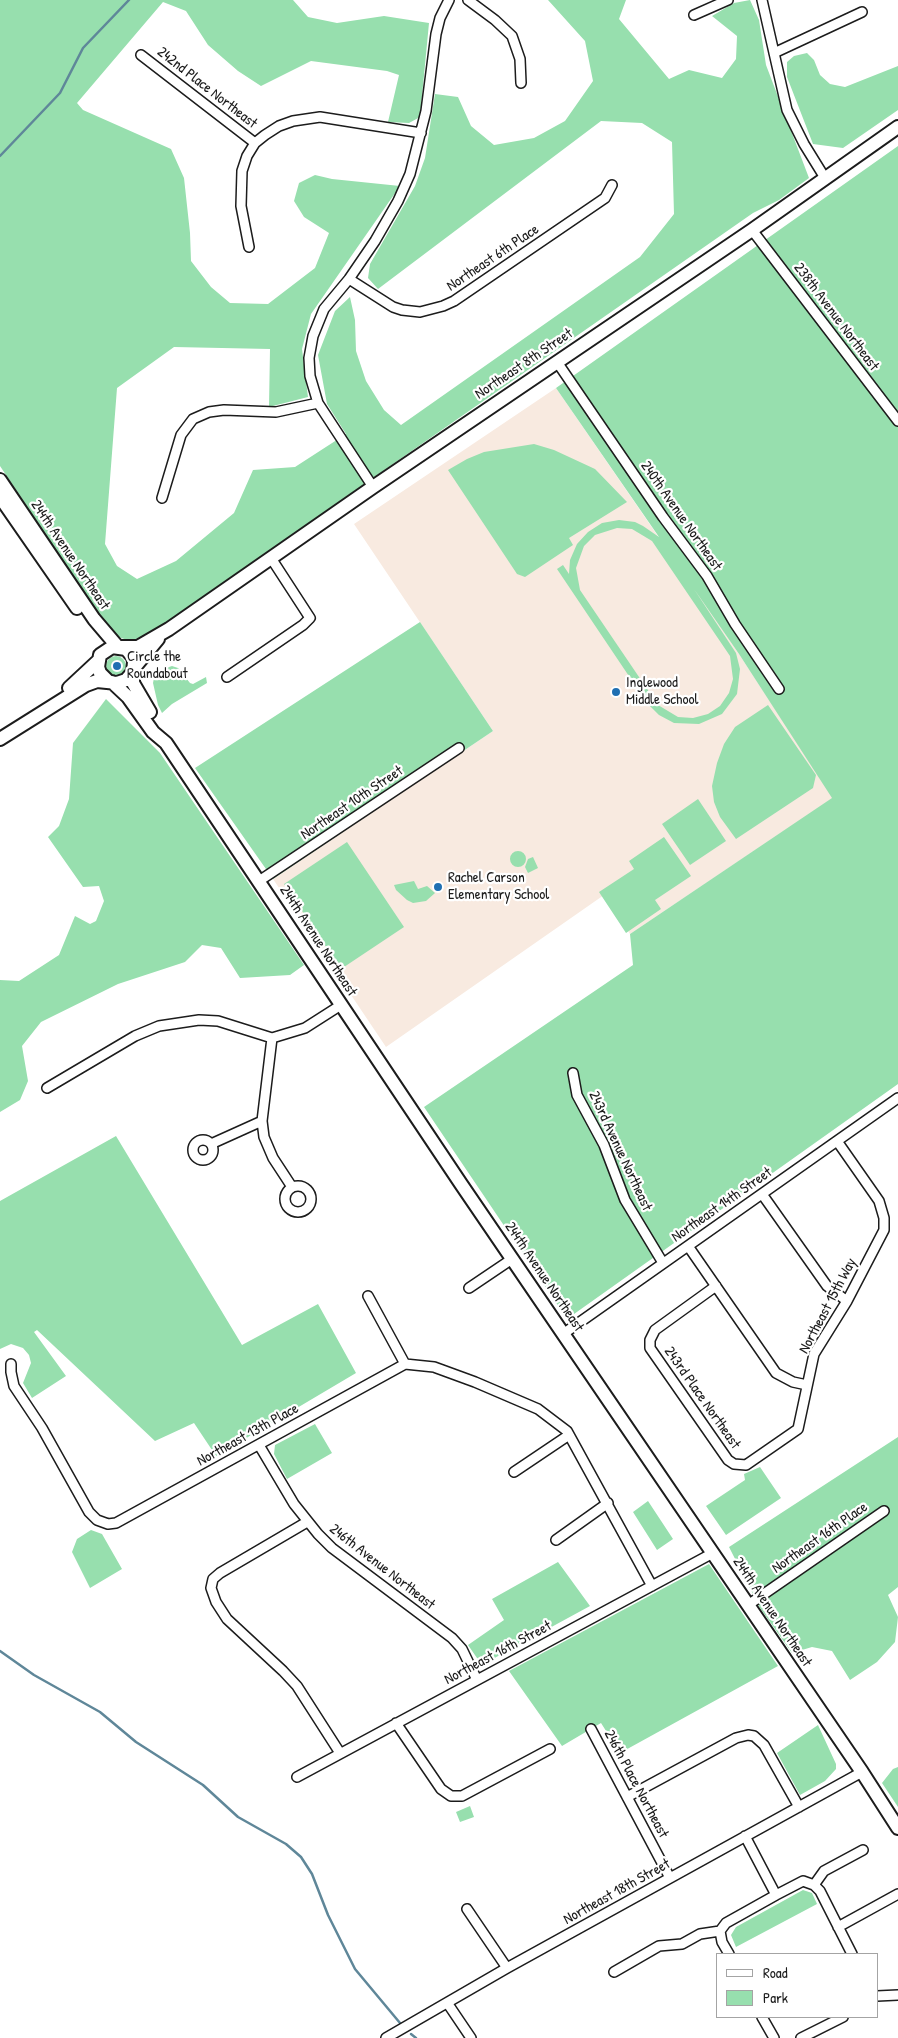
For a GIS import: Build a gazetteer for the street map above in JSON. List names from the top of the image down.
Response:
{
  "streets": {
    "street": [
      "242nd Place Northeast",
      "Northeast 6th Place",
      "238th Avenue Northeast",
      "Northeast 8th Street",
      "240th Avenue Northeast",
      "244th Avenue Northeast",
      "Northeast 10th Street",
      "243rd Avenue Northeast",
      "Northeast 14th Street",
      "Northeast 15th Way",
      "243rd Place Northeast",
      "Northeast 13th Place",
      "Northeast 16th Place",
      "246th Avenue Northeast",
      "Northeast 16th Street",
      "246th Place Northeast",
      "Northeast 18th Street"
    ]
  },
  "crossings": [
    ["238th Avenue Northeast", "Northeast 8th Street"],
    ["Northeast 8th Street", "240th Avenue Northeast"],
    ["Northeast 8th Street", "244th Avenue Northeast"],
    ["244th Avenue Northeast", "Northeast 10th Street"],
    ["244th Avenue Northeast", "Northeast 14th Street"],
    ["244th Avenue Northeast", "Northeast 16th Place"],
    ["244th Avenue Northeast", "Northeast 16th Street"],
    ["244th Avenue Northeast", "Northeast 18th Street"],
    ["243rd Avenue Northeast", "Northeast 14th Street"],
    ["Northeast 14th Street", "Northeast 15th Way"],
    ["Northeast 15th Way", "243rd Place Northeast"],
    ["Northeast 13th Place", "246th Avenue Northeast"],
    ["246th Avenue Northeast", "Northeast 16th Street"],
    ["246th Place Northeast", "Northeast 18th Street"]
  ],
  "places": ["Circle the Roundabout", "Inglewood Middle School", "Rachel Carson Elementary School"],
  "legend": ["Road", "Park"]
}
